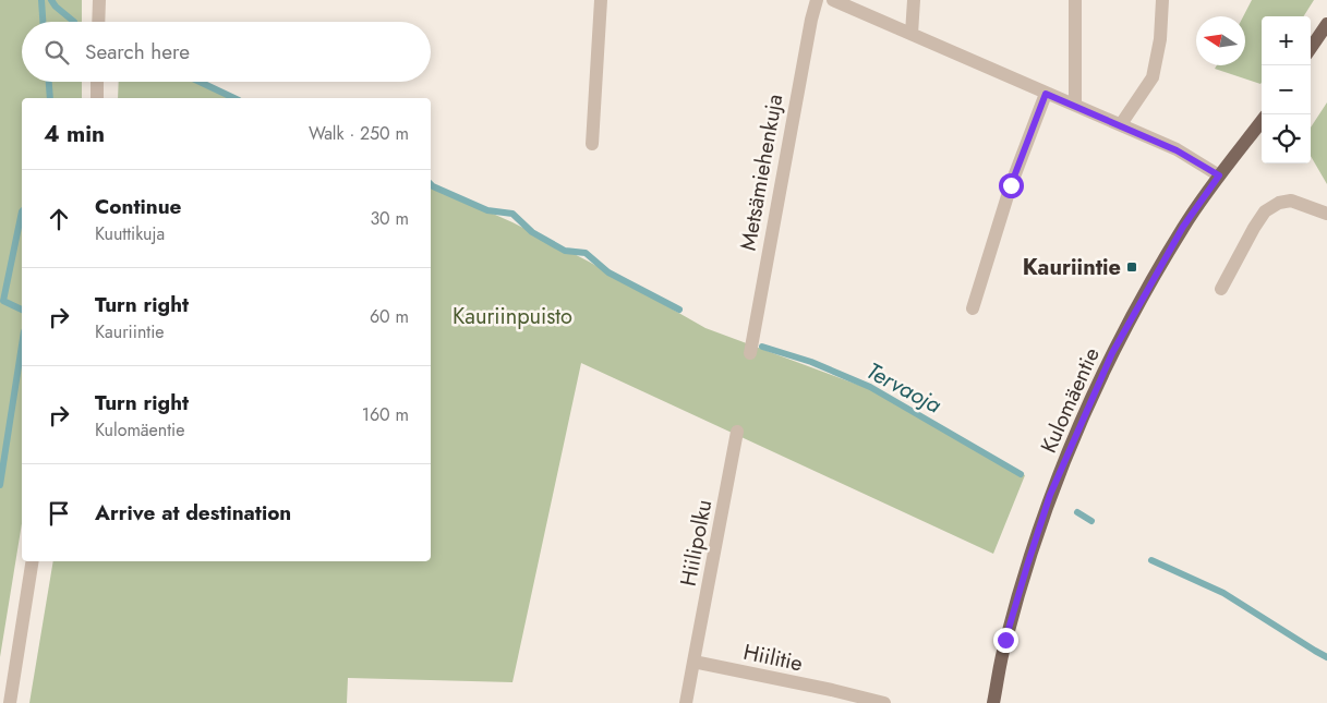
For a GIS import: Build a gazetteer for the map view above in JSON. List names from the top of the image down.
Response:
{
  "streets": {
    "main road": ["Kulomäentie"],
    "street": ["Metsämiehenkuja", "Hiilipolku", "Hiilitie"]
  },
  "crossings": [
    ["Hiilipolku", "Hiilitie"]
  ],
  "water": ["Tervaoja"],
  "parks": ["Kauriinpuisto"],
  "places": {
    "transit": ["Kauriintie"]
  },
  "north": "left",
  "page": {
    "map_buttons": ["+", "−"],
    "search": "Search here",
    "heading": ["4 min", "Walk · 250 m"],
    "list": [
      ["Continue", "Kuuttikuja", "30 m"],
      ["Turn right", "Kauriintie", "60 m"],
      ["Turn right", "Kulomäentie", "160 m"],
      "Arrive at destination"
    ]
  }
}
